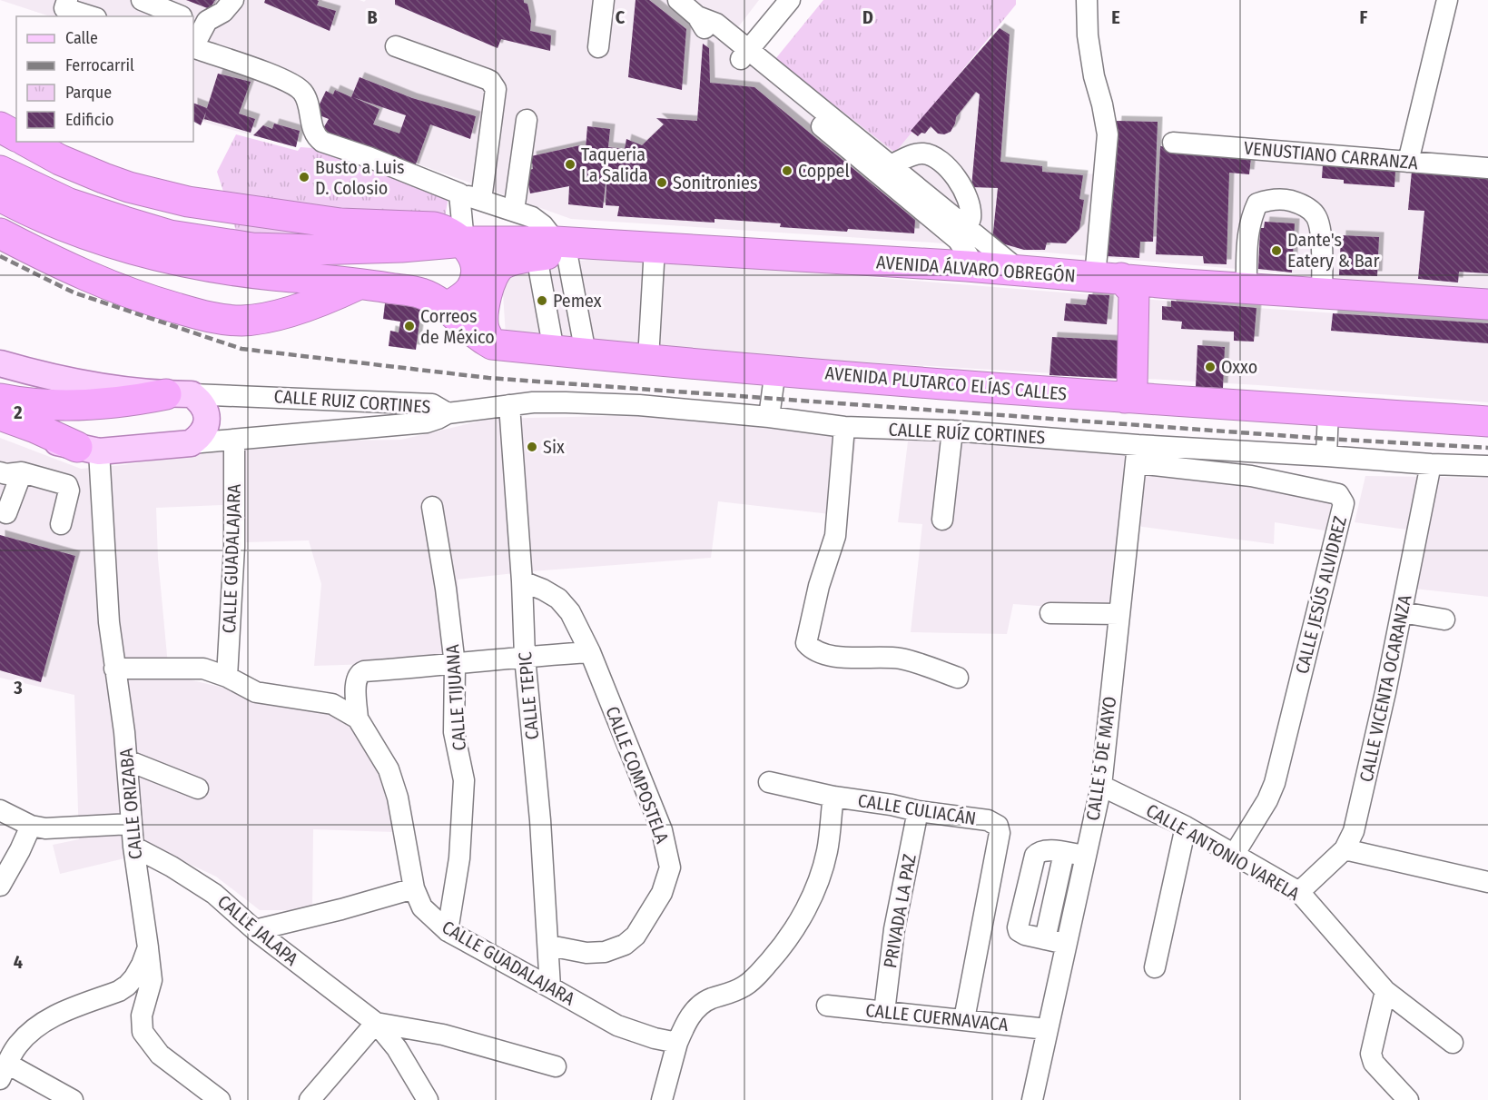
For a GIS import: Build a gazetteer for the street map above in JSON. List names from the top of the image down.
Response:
{
  "streets": {
    "highway": ["AVENIDA ÁLVARO OBREGÓN", "AVENIDA PLUTARCO ELÍAS CALLES"],
    "main road": ["CALLE RUIZ CORTINES"],
    "street": [
      "VENUSTIANO CARRANZA",
      "CALLE RUÍZ CORTINES",
      "CALLE GUADALAJARA",
      "CALLE JESÚS ALVIDREZ",
      "CALLE VICENTA OCARANZA",
      "CALLE TEPIC",
      "CALLE TIJUANA",
      "CALLE 5 DE MAYO",
      "CALLE COMPOSTELA",
      "CALLE ORIZABA",
      "CALLE CULIACÁN",
      "CALLE ANTONIO VARELA",
      "PRIVADA LA PAZ",
      "CALLE JALAPA",
      "CALLE CUERNAVACA"
    ]
  },
  "crossings": [
    ["AVENIDA ÁLVARO OBREGÓN", "AVENIDA PLUTARCO ELÍAS CALLES"],
    ["CALLE RUIZ CORTINES", "CALLE RUÍZ CORTINES"],
    ["CALLE RUIZ CORTINES", "CALLE GUADALAJARA"],
    ["CALLE RUIZ CORTINES", "CALLE ORIZABA"],
    ["CALLE RUÍZ CORTINES", "CALLE JESÚS ALVIDREZ"],
    ["CALLE RUÍZ CORTINES", "CALLE VICENTA OCARANZA"],
    ["CALLE RUÍZ CORTINES", "CALLE TEPIC"],
    ["CALLE RUÍZ CORTINES", "CALLE 5 DE MAYO"],
    ["CALLE GUADALAJARA", "CALLE TEPIC"],
    ["CALLE GUADALAJARA", "CALLE TIJUANA"],
    ["CALLE GUADALAJARA", "CALLE ORIZABA"],
    ["CALLE JESÚS ALVIDREZ", "CALLE 5 DE MAYO"],
    ["CALLE JESÚS ALVIDREZ", "CALLE ANTONIO VARELA"],
    ["CALLE VICENTA OCARANZA", "CALLE ANTONIO VARELA"],
    ["CALLE TEPIC", "CALLE COMPOSTELA"],
    ["CALLE 5 DE MAYO", "CALLE ANTONIO VARELA"],
    ["CALLE 5 DE MAYO", "CALLE CUERNAVACA"],
    ["CALLE ORIZABA", "CALLE JALAPA"],
    ["CALLE CULIACÁN", "PRIVADA LA PAZ"],
    ["CALLE CULIACÁN", "CALLE CUERNAVACA"],
    ["PRIVADA LA PAZ", "CALLE CUERNAVACA"]
  ],
  "places": [
    "Taqueria La Salida",
    "Coppel",
    "Busto a Luis D. Colosio",
    "Sonitronies",
    "Dante's Eatery & Bar",
    "Pemex",
    "Correos de México",
    "Oxxo",
    "Six"
  ],
  "legend": [
    "Calle",
    "Ferrocarril",
    "Parque",
    "Edificio"
  ],
  "grid": {
    "columns": [
      "B",
      "C",
      "D",
      "E",
      "F"
    ],
    "rows": ["2", "3", "4"]
  }
}
